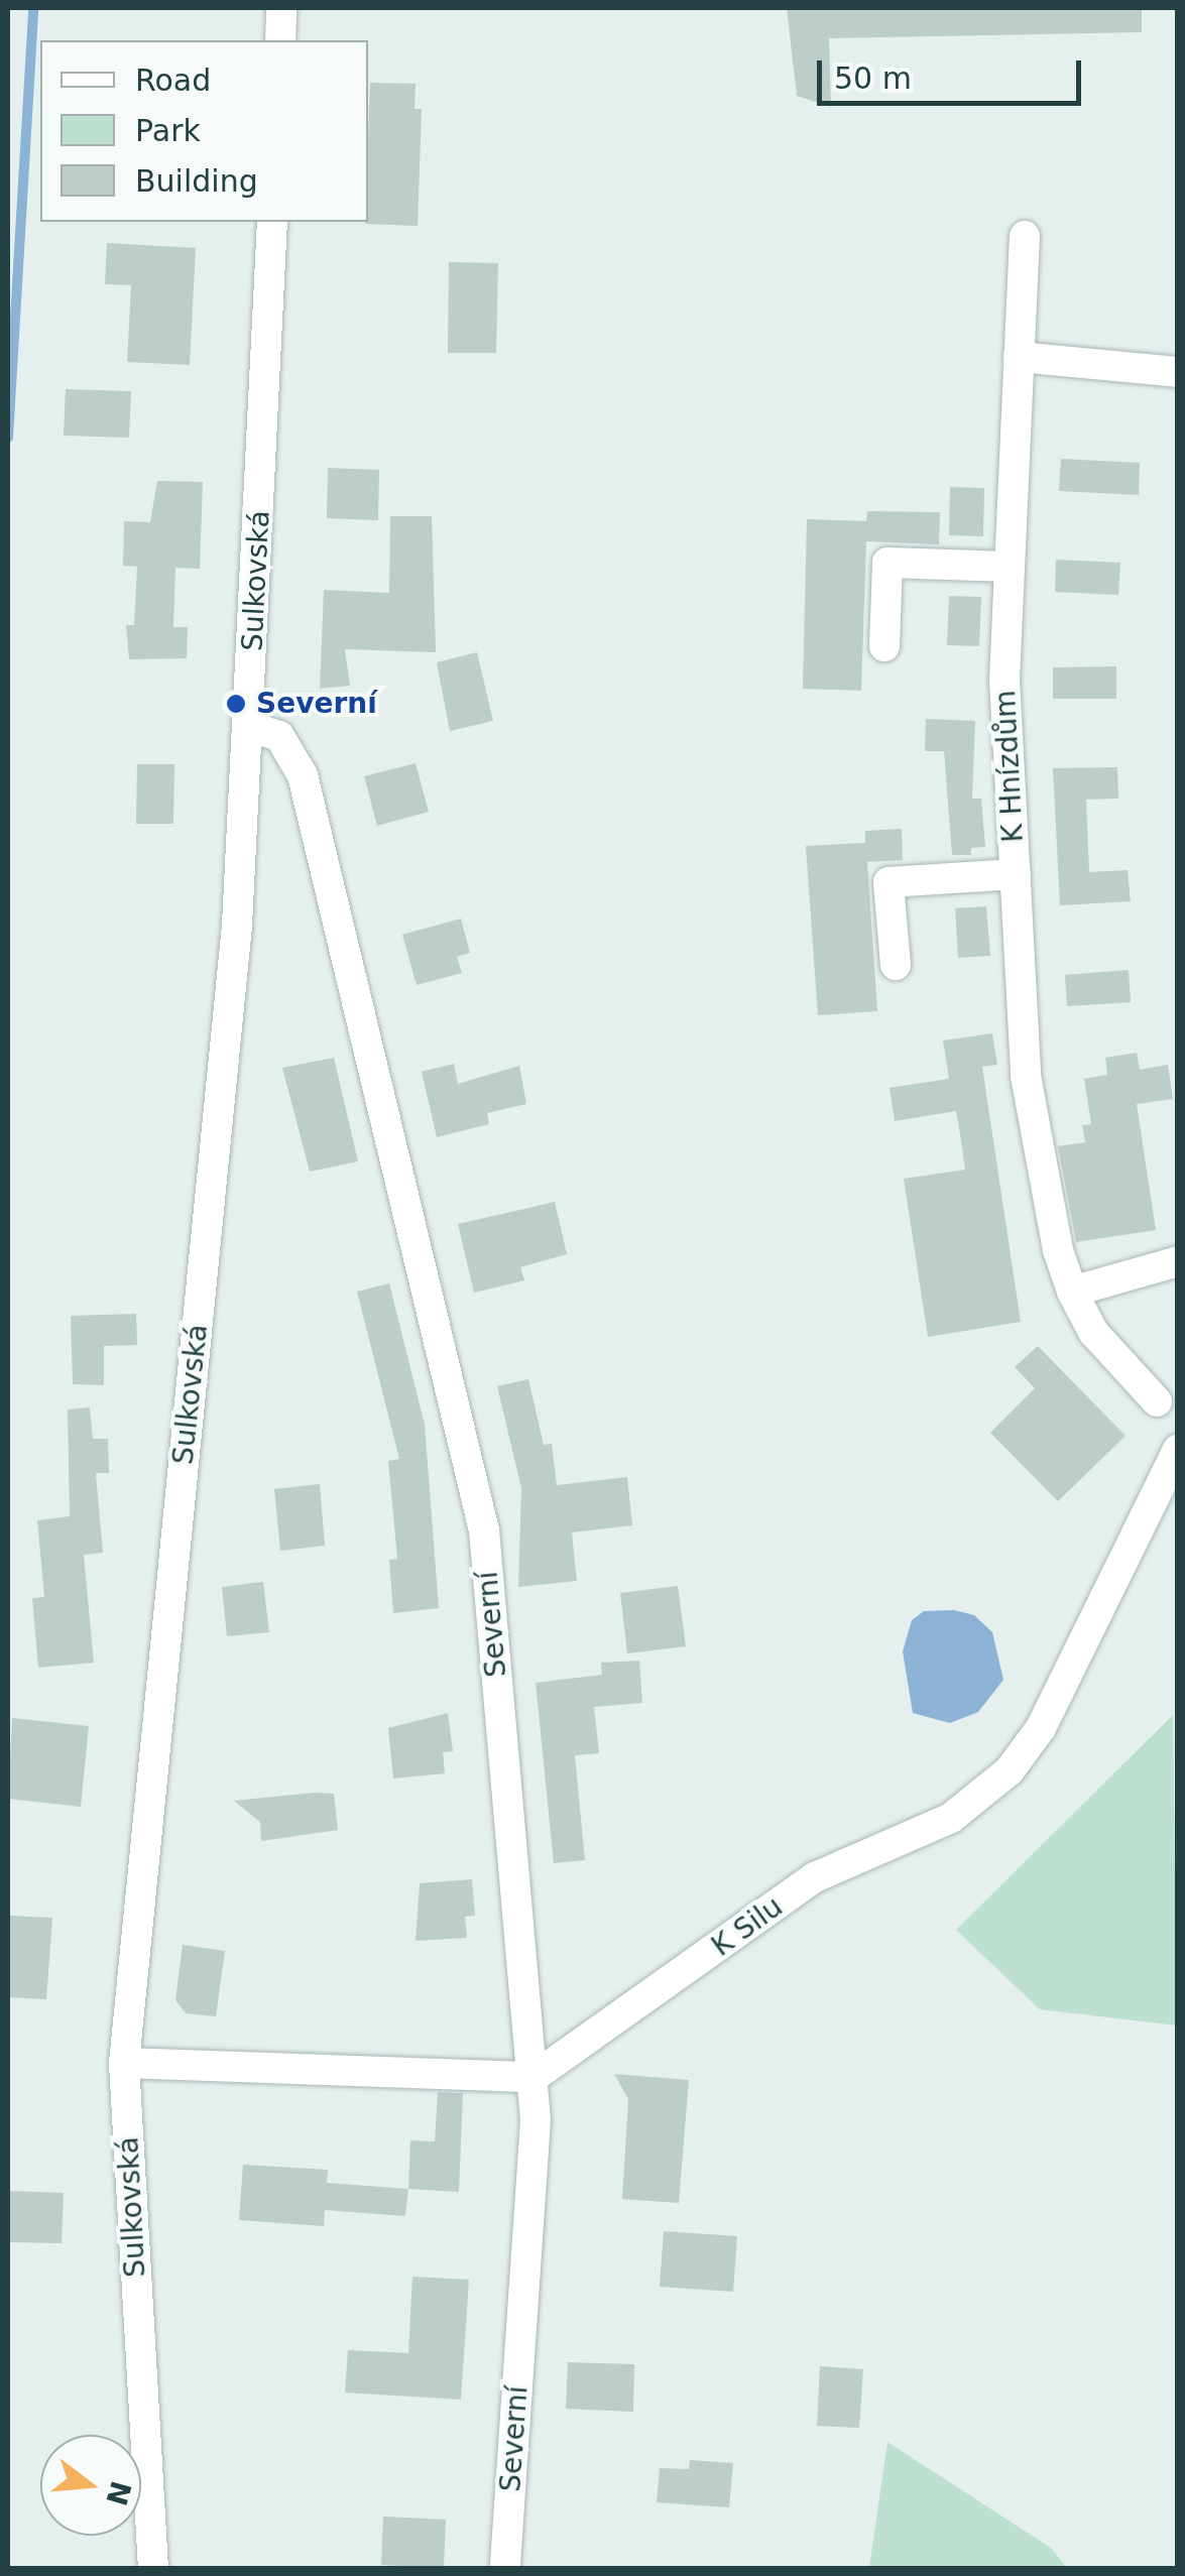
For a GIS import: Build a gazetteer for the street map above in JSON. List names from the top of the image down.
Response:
{
  "streets": {
    "street": [
      "Sulkovská",
      "K Hnízdům",
      "Severní",
      "K Silu"
    ]
  },
  "crossings": [
    ["Sulkovská", "Severní"],
    ["Severní", "K Silu"]
  ],
  "places": ["Severní"],
  "legend": ["Road", "Park", "Building"],
  "scale_bar": "50 m",
  "north": "right"
}
